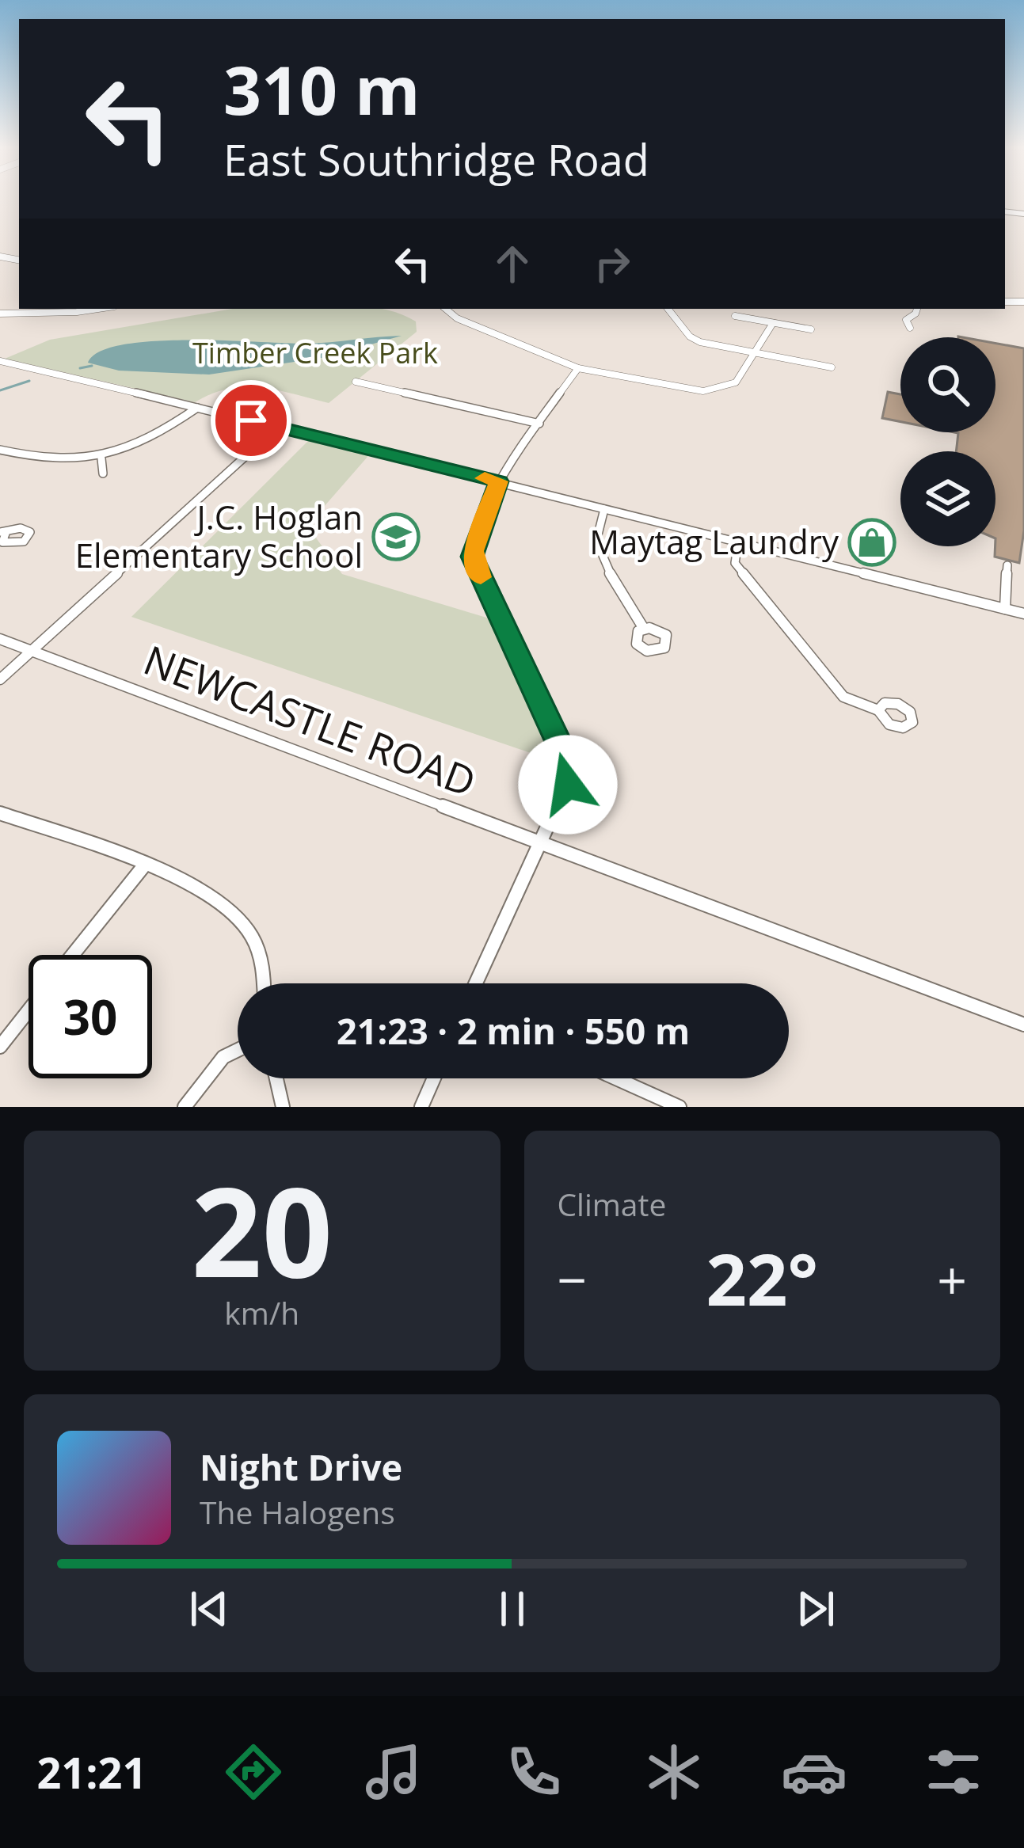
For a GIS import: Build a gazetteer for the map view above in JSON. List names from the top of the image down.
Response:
{
  "streets": {
    "street": ["NEWCASTLE ROAD"]
  },
  "parks": ["Timber Creek Park"],
  "places": {
    "school or university": ["J.C. Hoglan Elementary School"],
    "shop": ["Maytag Laundry"]
  },
  "page": {
    "turn": ["310 m", "East Southridge Road"],
    "limit": "30",
    "trip": "21:23 · 2 min · 550 m",
    "tile": [
      ["20", "km/h"],
      "Climate"
    ],
    "heat": ["−", "22°", "+"],
    "song": ["Night Drive", "The Halogens"],
    "tabs": "21:21"
  }
}
